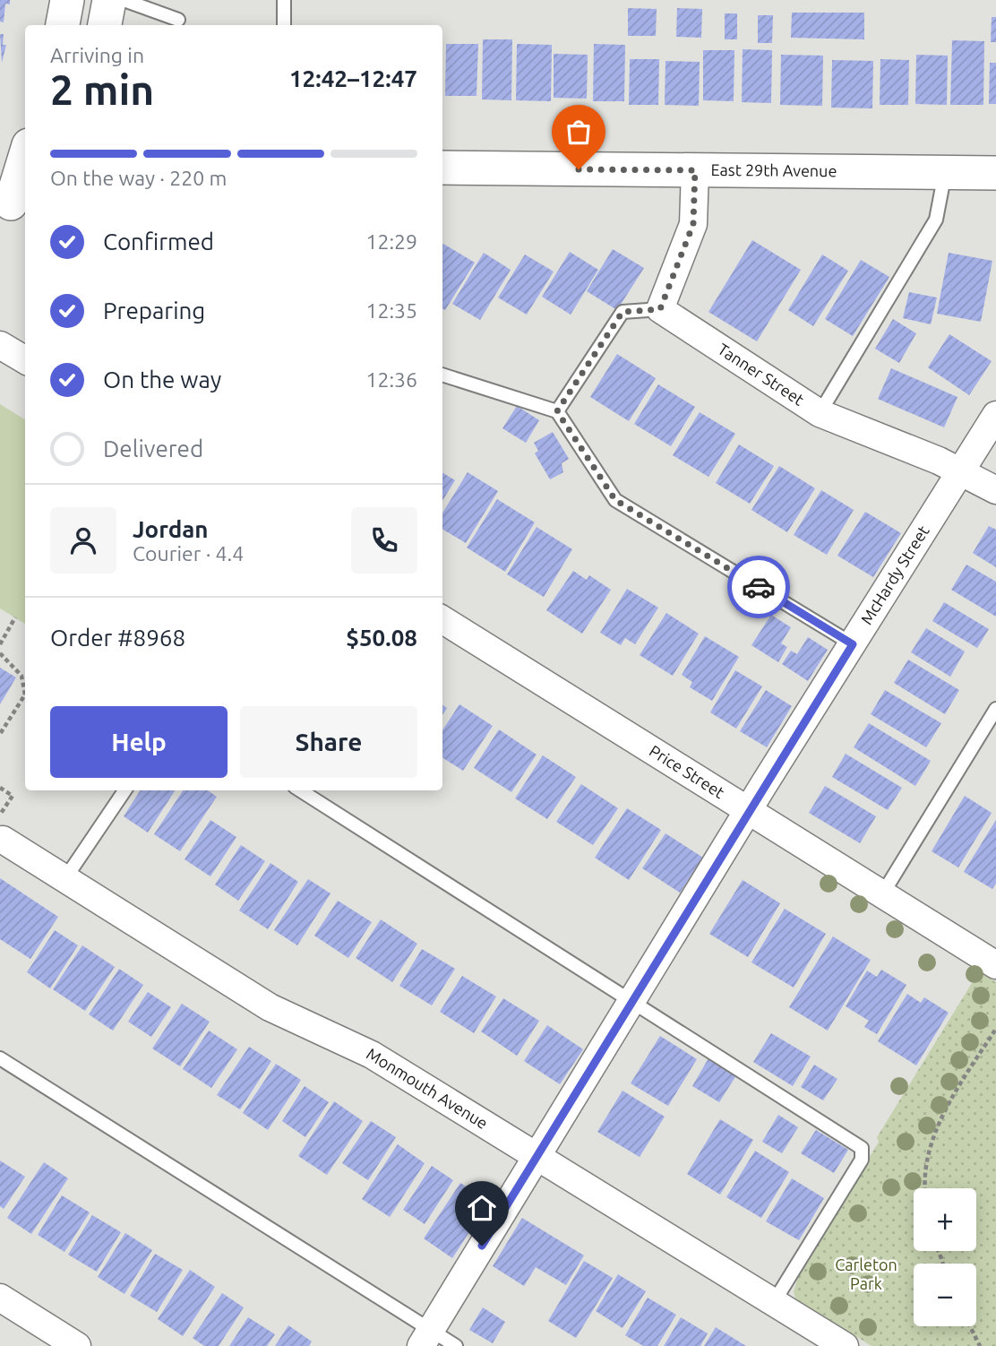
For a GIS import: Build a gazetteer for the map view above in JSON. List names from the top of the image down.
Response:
{
  "streets": {
    "street": [
      "East 29th Avenue",
      "Tanner Street",
      "McHardy Street",
      "Price Street",
      "Monmouth Avenue"
    ]
  },
  "crossings": [
    ["Tanner Street", "McHardy Street"],
    ["McHardy Street", "Price Street"],
    ["McHardy Street", "Monmouth Avenue"]
  ],
  "parks": ["Carleton Park"],
  "page": {
    "heading": ["2 min", "Arriving in", "12:42–12:47"],
    "panel": [
      "Jordan",
      "Courier · 4.4",
      "Order #8968",
      "$50.08"
    ],
    "bar": "On the way · 220 m",
    "list": [
      ["Confirmed", "12:29"],
      ["Preparing", "12:35"],
      ["On the way", "12:36"],
      "Delivered"
    ],
    "buttons": ["Help", "Share"],
    "map_buttons": ["+", "−"]
  }
}
